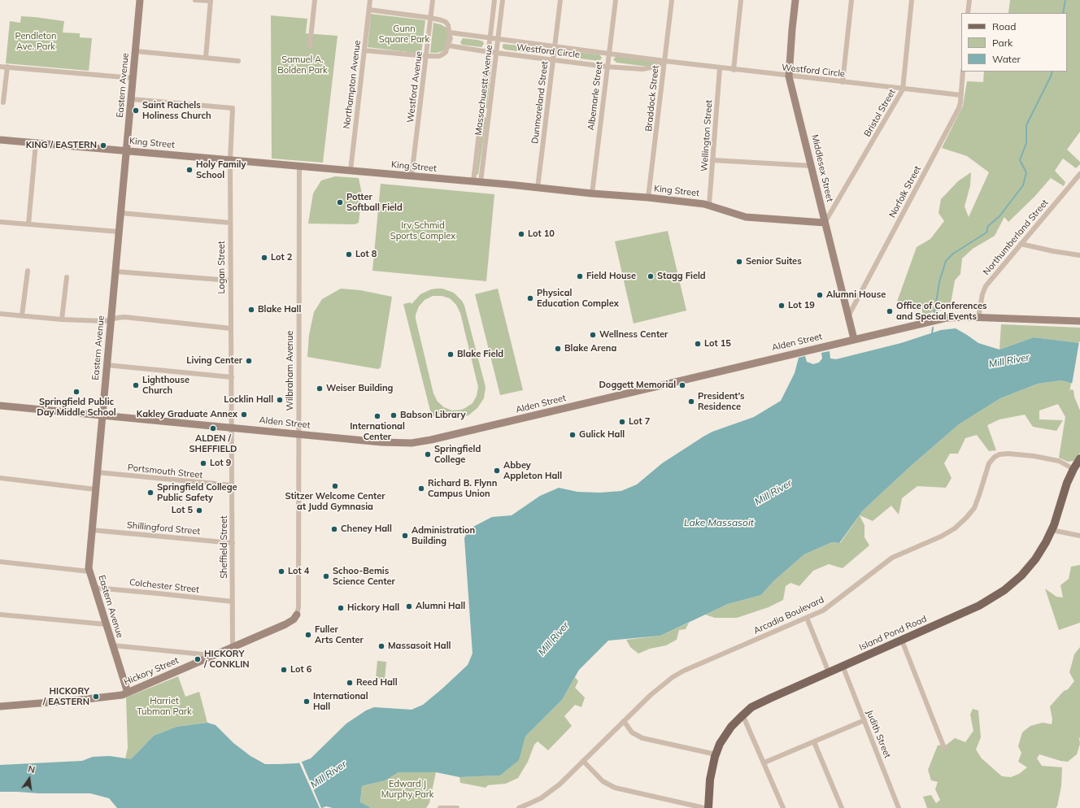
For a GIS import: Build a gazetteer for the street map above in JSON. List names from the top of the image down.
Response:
{
  "streets": {
    "main road": ["Island Pond Road"],
    "street": [
      "Westford Circle",
      "Northampton Avenue",
      "Eastern Avenue",
      "Westford Avenue",
      "Massachuestt Avenue",
      "Albemarle Street",
      "Braddock Street",
      "Dunmoreland Street",
      "Bristol Street",
      "Wellington Street",
      "King Street",
      "Middlesex Street",
      "Norfolk Street",
      "Northumberland Street",
      "Logan Street",
      "Alden Street",
      "Wilbraham Avenue",
      "Portsmouth Street",
      "Shillingford Street",
      "Sheffield Street",
      "Colchester Street",
      "Arcadia Boulevard",
      "Hickory Street",
      "Judith Street"
    ]
  },
  "crossings": [
    ["Westford Circle", "Massachuestt Avenue"],
    ["Westford Circle", "Albemarle Street"],
    ["Westford Circle", "Braddock Street"],
    ["Westford Circle", "Dunmoreland Street"],
    ["Westford Circle", "Bristol Street"],
    ["Westford Circle", "Wellington Street"],
    ["Westford Circle", "Middlesex Street"],
    ["Westford Circle", "Norfolk Street"],
    ["Northampton Avenue", "King Street"],
    ["Eastern Avenue", "King Street"],
    ["Eastern Avenue", "Logan Street"],
    ["Eastern Avenue", "Alden Street"],
    ["Eastern Avenue", "Portsmouth Street"],
    ["Eastern Avenue", "Shillingford Street"],
    ["Eastern Avenue", "Colchester Street"],
    ["Eastern Avenue", "Hickory Street"],
    ["Westford Avenue", "King Street"],
    ["Massachuestt Avenue", "King Street"],
    ["Albemarle Street", "King Street"],
    ["Braddock Street", "King Street"],
    ["Dunmoreland Street", "King Street"],
    ["Bristol Street", "King Street"],
    ["Bristol Street", "Middlesex Street"],
    ["Wellington Street", "King Street"],
    ["King Street", "Middlesex Street"],
    ["King Street", "Logan Street"],
    ["King Street", "Wilbraham Avenue"],
    ["Middlesex Street", "Norfolk Street"],
    ["Middlesex Street", "Alden Street"],
    ["Northumberland Street", "Alden Street"],
    ["Logan Street", "Alden Street"],
    ["Logan Street", "Sheffield Street"],
    ["Alden Street", "Wilbraham Avenue"],
    ["Alden Street", "Sheffield Street"],
    ["Wilbraham Avenue", "Hickory Street"],
    ["Portsmouth Street", "Sheffield Street"],
    ["Shillingford Street", "Sheffield Street"],
    ["Sheffield Street", "Colchester Street"],
    ["Sheffield Street", "Hickory Street"],
    ["Arcadia Boulevard", "Island Pond Road"],
    ["Island Pond Road", "Judith Street"]
  ],
  "water": ["Mill River", "Lake Massasoit"],
  "parks": [
    "Gunn Square Park",
    "Pendleton Ave. Park",
    "Samuel A. Bolden Park",
    "Irv Schmid Sports Complex",
    "Harriet Tubman Park",
    "Edward J Murphy Park"
  ],
  "places": [
    "Saint Rachels Holiness Church",
    "KING / EASTERN",
    "Holy Family School",
    "Potter Softball Field",
    "Lot 10",
    "Lot 8",
    "Lot 2",
    "Senior Suites",
    "Field House",
    "Stagg Field",
    "Alumni House",
    "Physical Education Complex",
    "Lot 19",
    "Blake Hall",
    "Office of Conferences and Special Events",
    "Wellness Center",
    "Lot 15",
    "Blake Arena",
    "Blake Field",
    "Living Center",
    "Lighthouse Church",
    "Doggett Memorial",
    "Weiser Building",
    "Springfield Public Day Middle School",
    "Locklin Hall",
    "President’s Residence",
    "Kakley Graduate Annex",
    "Babson Library",
    "International Center",
    "Lot 7",
    "ALDEN / SHEFFIELD",
    "Gulick Hall",
    "Springfield College",
    "Lot 9",
    "Abbey Appleton Hall",
    "Stitzer Welcome Center at Judd Gymnasia",
    "Richard B. Flynn Campus Union",
    "Springfield College Public Safety",
    "Lot 5",
    "Cheney Hall",
    "Administration Building",
    "Lot 4",
    "Schoo-Bemis Science Center",
    "Alumni Hall",
    "Hickory Hall",
    "Fuller Arts Center",
    "Massasoit Hall",
    "HICKORY / CONKLIN",
    "Lot 6",
    "Reed Hall",
    "HICKORY / EASTERN",
    "International Hall"
  ],
  "legend": ["Road", "Park", "Water"],
  "north": "top"
}
